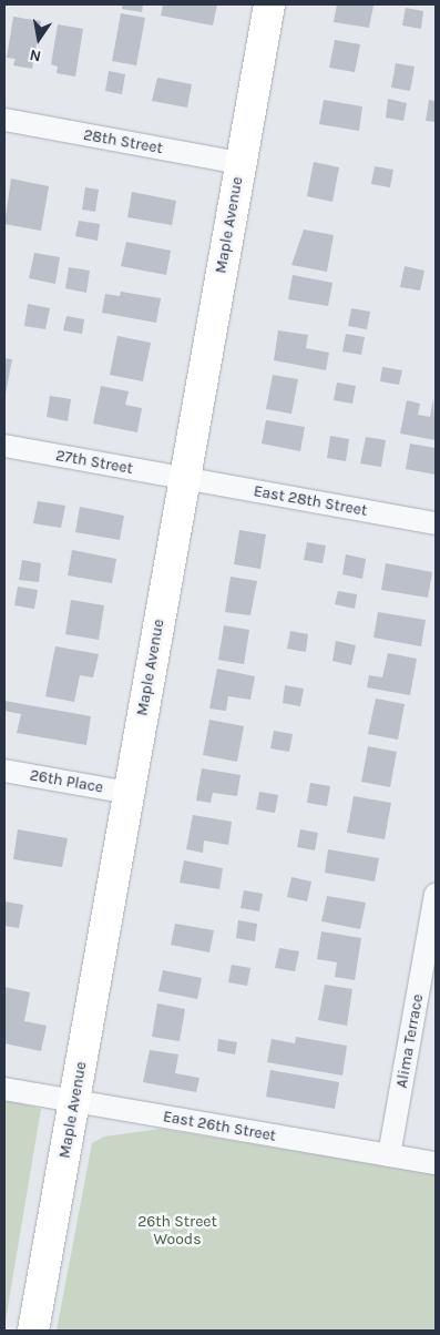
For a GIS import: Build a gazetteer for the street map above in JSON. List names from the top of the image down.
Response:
{
  "streets": {
    "street": [
      "28th Street",
      "Maple Avenue",
      "27th Street",
      "East 28th Street",
      "26th Place",
      "Alima Terrace",
      "East 26th Street"
    ]
  },
  "crossings": [
    ["28th Street", "Maple Avenue"],
    ["Maple Avenue", "27th Street"],
    ["Maple Avenue", "East 28th Street"],
    ["Maple Avenue", "26th Place"],
    ["Maple Avenue", "East 26th Street"],
    ["27th Street", "East 28th Street"],
    ["Alima Terrace", "East 26th Street"]
  ],
  "parks": ["26th Street Woods"],
  "north": "bottom"
}
